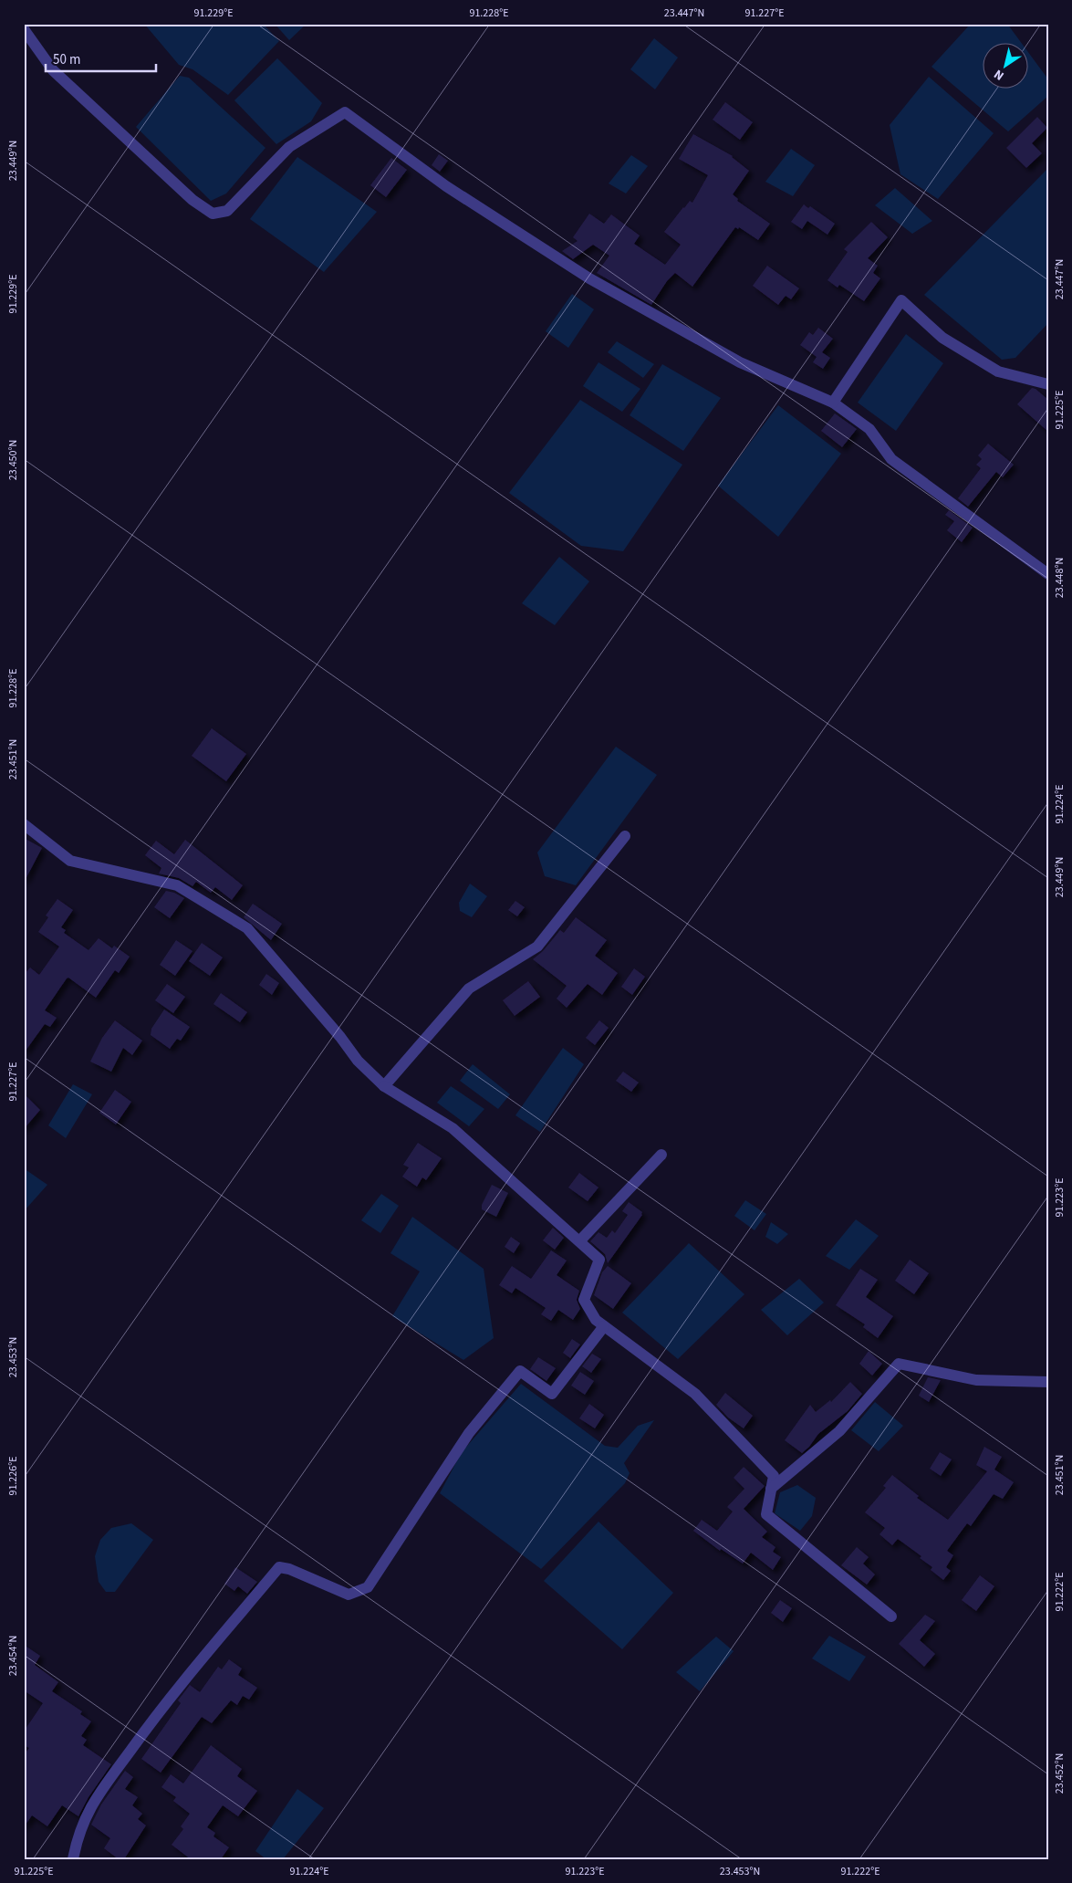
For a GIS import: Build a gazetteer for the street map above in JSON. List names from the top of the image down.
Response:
{
  "scale_bar": "50 m",
  "north": "bottom left",
  "coordinates": [
    "91.229°E",
    "91.228°E",
    "23.447°N",
    "91.227°E",
    "23.449°N",
    "91.225°E",
    "23.450°N",
    "23.448°N",
    "23.451°N",
    "91.224°E",
    "91.223°E",
    "23.453°N",
    "91.226°E",
    "91.222°E",
    "23.454°N",
    "23.452°N"
  ]
}
